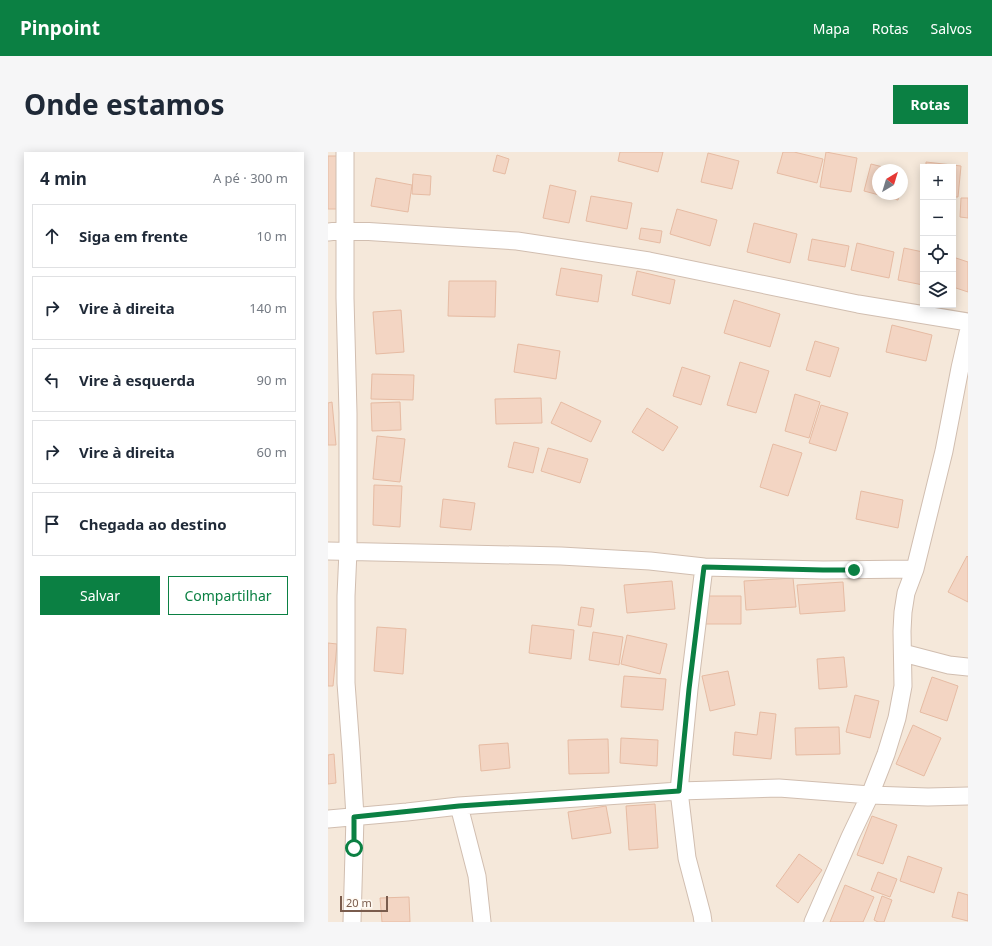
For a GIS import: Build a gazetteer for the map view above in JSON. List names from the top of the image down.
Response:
{
  "scale_bar": "20 m",
  "north": "top right",
  "page": {
    "header": "Pinpoint",
    "nav": ["Mapa", "Rotas", "Salvos"],
    "title": "Onde estamos",
    "buttons": [
      "Rotas",
      ["Salvar", "Compartilhar"]
    ],
    "heading": ["4 min", "A pé · 300 m"],
    "map_buttons": ["+", "−"],
    "list": [
      ["Siga em frente", "10 m"],
      ["Vire à direita", "140 m"],
      ["Vire à esquerda", "90 m"],
      ["Vire à direita", "60 m"],
      "Chegada ao destino"
    ],
    "scale": "20 m"
  }
}
